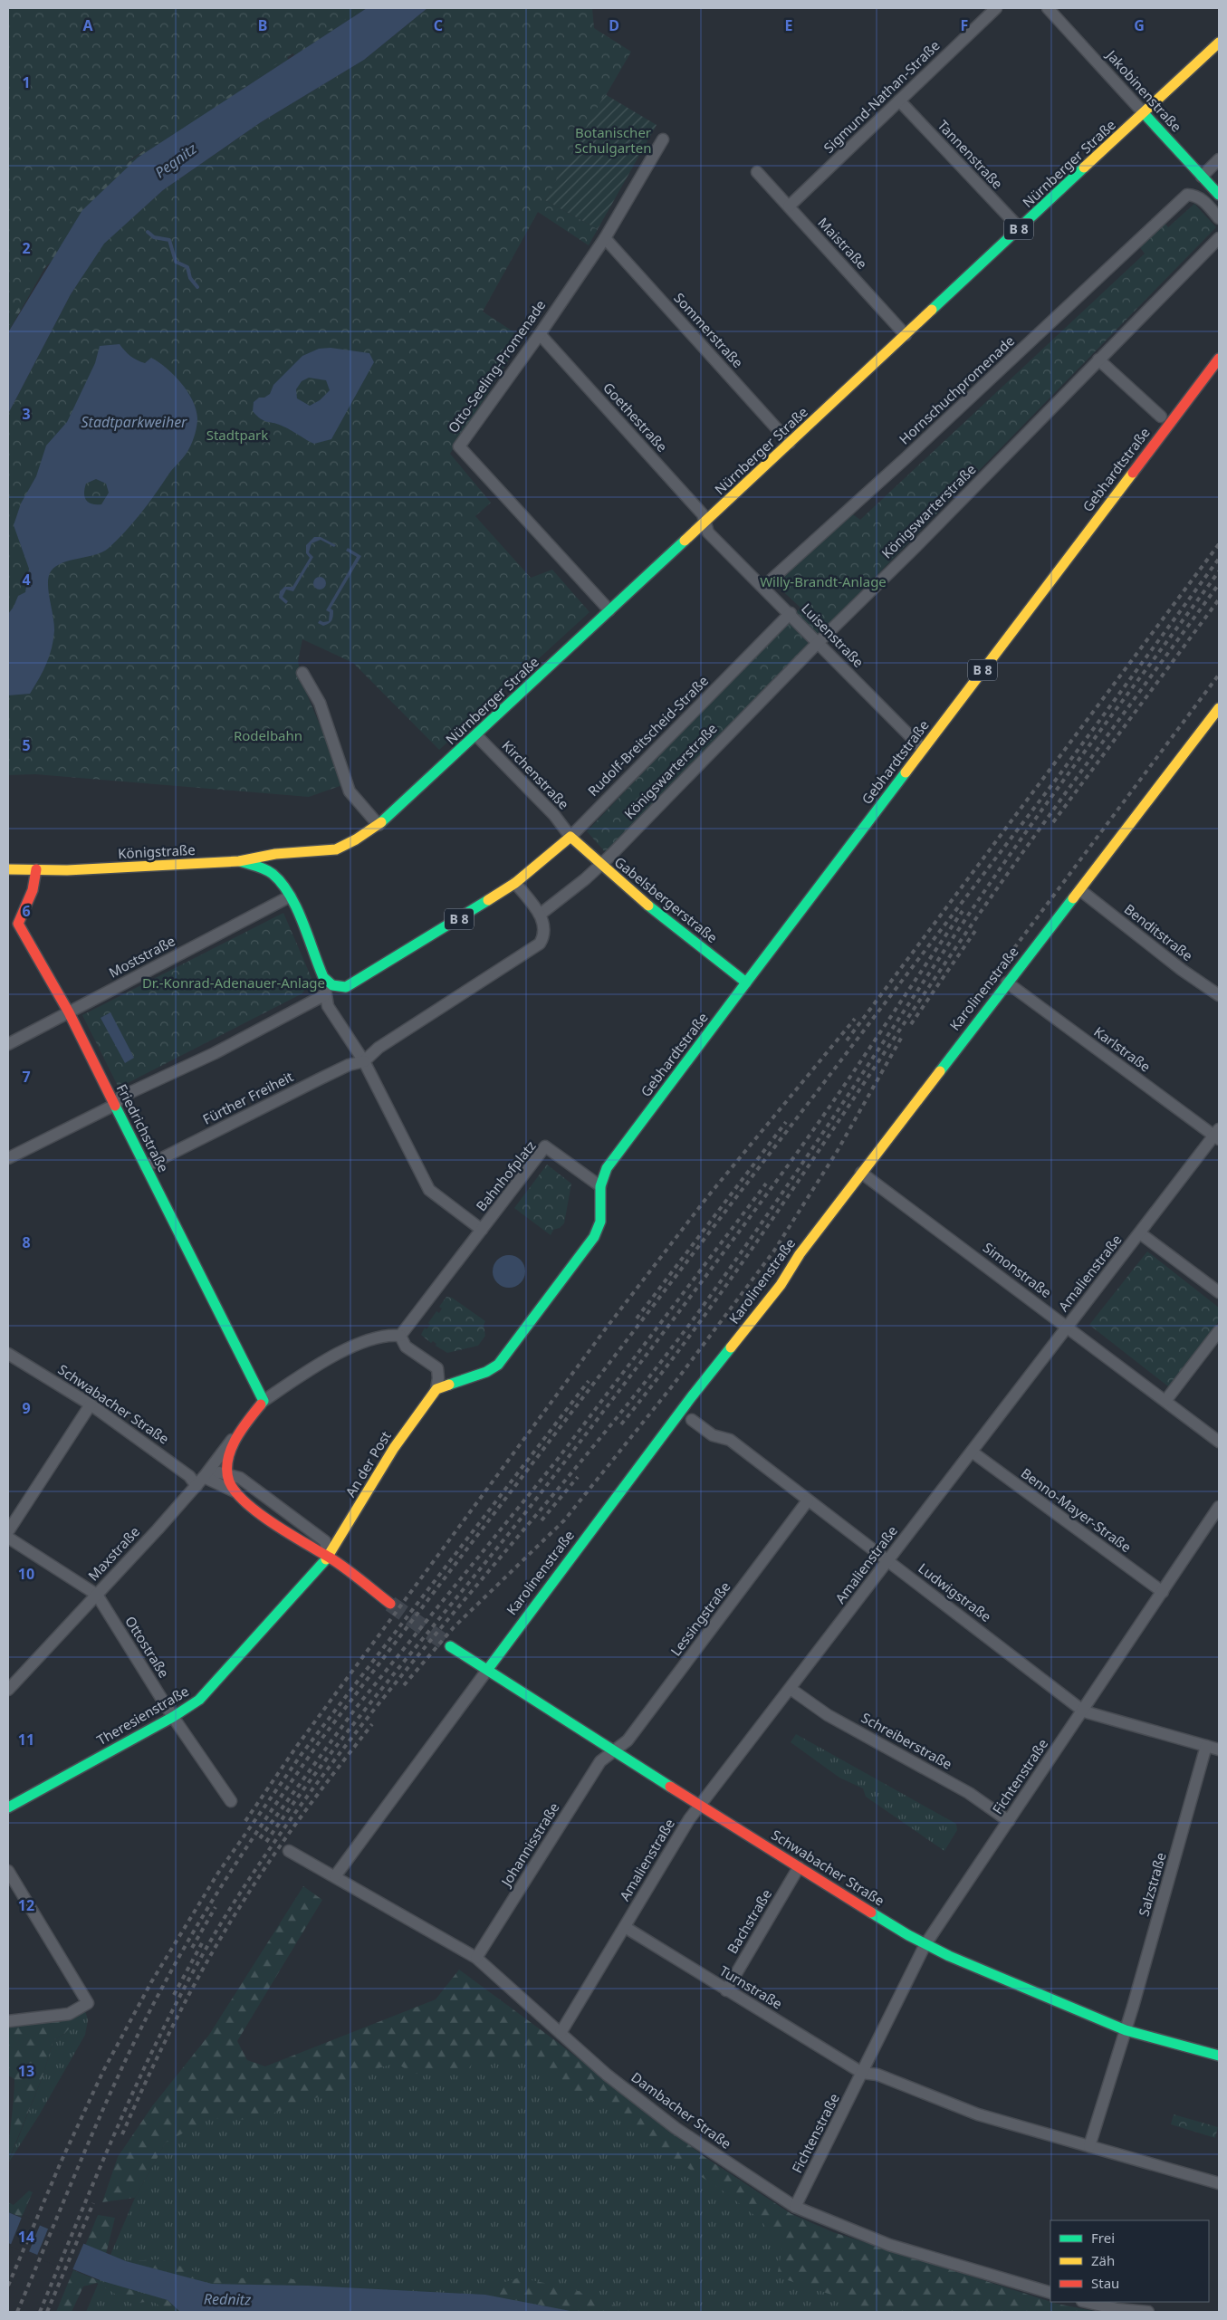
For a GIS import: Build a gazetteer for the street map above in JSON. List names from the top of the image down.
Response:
{
  "streets": {
    "main road": [
      "Jakobinenstraße",
      "Nürnberger Straße",
      "B 8",
      "Gebhardtstraße",
      "Rudolf-Breitscheid-Straße",
      "Königstraße",
      "Gabelsbergerstraße",
      "Karolinenstraße",
      "Friedrichstraße",
      "Schwabacher Straße",
      "An der Post",
      "Maxstraße",
      "Theresienstraße"
    ],
    "street": [
      "Sigmund-Nathan-Straße",
      "Tannenstraße",
      "Maistraße",
      "Sommerstraße",
      "Otto-Seeling-Promenade",
      "Hornschuchpromenade",
      "Goethestraße",
      "Königswarterstraße",
      "Luisenstraße",
      "Kirchenstraße",
      "Benditstraße",
      "Moststraße",
      "Karlstraße",
      "Fürther Freiheit",
      "Bahnhofplatz",
      "Simonstraße",
      "Amalienstraße",
      "Benno-Mayer-Straße",
      "Ludwigstraße",
      "Lessingstraße",
      "Ottostraße",
      "Schreiberstraße",
      "Fichtenstraße",
      "Johannisstraße",
      "Salzstraße",
      "Bachstraße",
      "Turnstraße",
      "Dambacher Straße"
    ]
  },
  "crossings": [
    ["Jakobinenstraße", "Nürnberger Straße"],
    ["Sigmund-Nathan-Straße", "Tannenstraße"],
    ["Sigmund-Nathan-Straße", "Maistraße"],
    ["Tannenstraße", "Nürnberger Straße"],
    ["Nürnberger Straße", "Maistraße"],
    ["Nürnberger Straße", "Sommerstraße"],
    ["Nürnberger Straße", "Otto-Seeling-Promenade"],
    ["Nürnberger Straße", "Goethestraße"],
    ["Nürnberger Straße", "Luisenstraße"],
    ["Nürnberger Straße", "Kirchenstraße"],
    ["Nürnberger Straße", "Königstraße"],
    ["B 8", "Rudolf-Breitscheid-Straße"],
    ["B 8", "Königstraße"],
    ["B 8", "Moststraße"],
    ["Sommerstraße", "Otto-Seeling-Promenade"],
    ["Otto-Seeling-Promenade", "Goethestraße"],
    ["Hornschuchpromenade", "Luisenstraße"],
    ["Goethestraße", "Luisenstraße"],
    ["Gebhardtstraße", "Luisenstraße"],
    ["Gebhardtstraße", "Gabelsbergerstraße"],
    ["Gebhardtstraße", "Bahnhofplatz"],
    ["Königswarterstraße", "Luisenstraße"],
    ["Königswarterstraße", "Gabelsbergerstraße"],
    ["Luisenstraße", "Rudolf-Breitscheid-Straße"],
    ["Rudolf-Breitscheid-Straße", "Kirchenstraße"],
    ["Rudolf-Breitscheid-Straße", "Gabelsbergerstraße"],
    ["Kirchenstraße", "Gabelsbergerstraße"],
    ["Königstraße", "Friedrichstraße"],
    ["Benditstraße", "Karolinenstraße"],
    ["Moststraße", "Friedrichstraße"],
    ["Karolinenstraße", "Karlstraße"],
    ["Karolinenstraße", "Simonstraße"],
    ["Karolinenstraße", "Schwabacher Straße"],
    ["Karolinenstraße", "Dambacher Straße"],
    ["Karlstraße", "Amalienstraße"],
    ["Fürther Freiheit", "Friedrichstraße"],
    ["Friedrichstraße", "Maxstraße"],
    ["Bahnhofplatz", "Maxstraße"],
    ["Simonstraße", "Amalienstraße"],
    ["Amalienstraße", "Schwabacher Straße"],
    ["Amalienstraße", "Benno-Mayer-Straße"],
    ["Amalienstraße", "Ludwigstraße"],
    ["Amalienstraße", "Schreiberstraße"],
    ["Amalienstraße", "Turnstraße"],
    ["Amalienstraße", "Dambacher Straße"],
    ["Schwabacher Straße", "Maxstraße"],
    ["Schwabacher Straße", "Lessingstraße"],
    ["Schwabacher Straße", "Fichtenstraße"],
    ["Schwabacher Straße", "Johannisstraße"],
    ["Schwabacher Straße", "Salzstraße"],
    ["Schwabacher Straße", "Bachstraße"],
    ["An der Post", "Theresienstraße"],
    ["Benno-Mayer-Straße", "Fichtenstraße"],
    ["Maxstraße", "Ottostraße"],
    ["Ludwigstraße", "Lessingstraße"],
    ["Ludwigstraße", "Fichtenstraße"],
    ["Ludwigstraße", "Salzstraße"],
    ["Lessingstraße", "Johannisstraße"],
    ["Ottostraße", "Theresienstraße"],
    ["Schreiberstraße", "Fichtenstraße"],
    ["Fichtenstraße", "Turnstraße"],
    ["Fichtenstraße", "Dambacher Straße"],
    ["Johannisstraße", "Dambacher Straße"],
    ["Bachstraße", "Turnstraße"]
  ],
  "water": ["Pegnitz", "Stadtparkweiher", "Rednitz"],
  "parks": [
    "Botanischer Schulgarten",
    "Stadtpark",
    "Willy-Brandt-Anlage",
    "Rodelbahn",
    "Dr.-Konrad-Adenauer-Anlage"
  ],
  "legend": ["Frei", "Zäh", "Stau"],
  "grid": {
    "columns": [
      "A",
      "B",
      "C",
      "D",
      "E",
      "F",
      "G"
    ],
    "rows": [
      "1",
      "2",
      "3",
      "4",
      "5",
      "6",
      "7",
      "8",
      "9",
      "10",
      "11",
      "12",
      "13",
      "14"
    ]
  }
}
